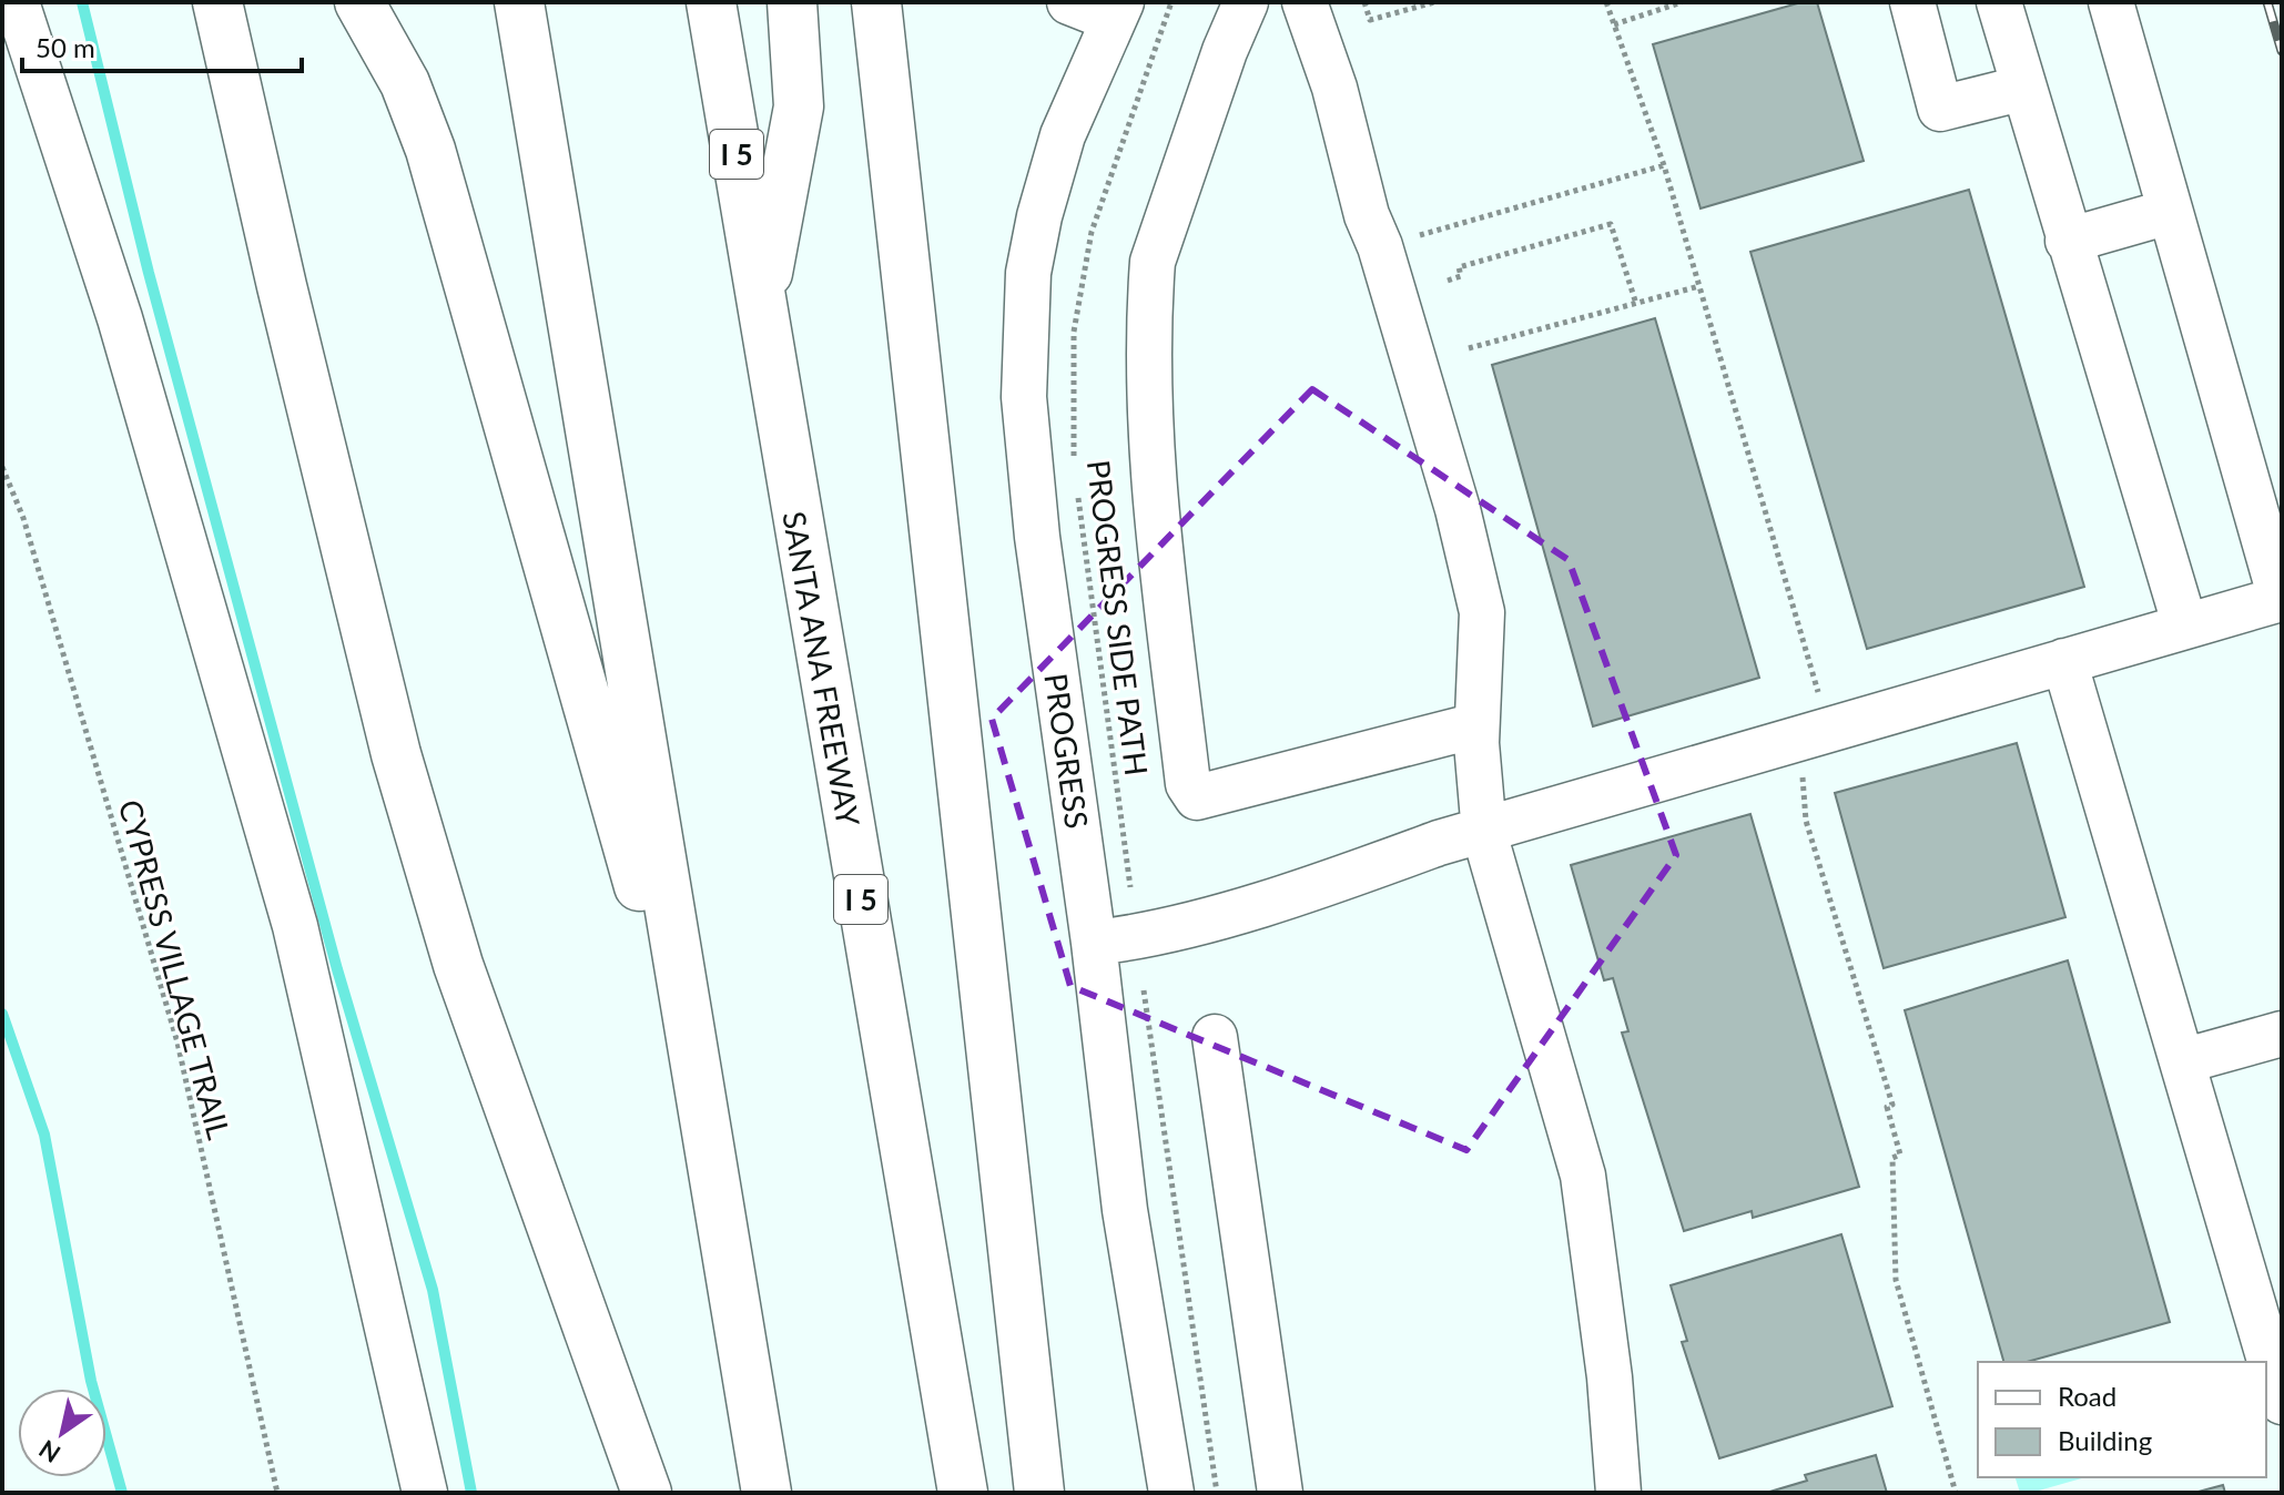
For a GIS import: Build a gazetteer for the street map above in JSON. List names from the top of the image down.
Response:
{
  "streets": {
    "highway": ["I 5", "SANTA ANA FREEWAY"],
    "street": ["PROGRESS"],
    "path": ["PROGRESS SIDE PATH", "CYPRESS VILLAGE TRAIL"]
  },
  "legend": ["Road", "Building"],
  "scale_bar": "50 m",
  "north": "bottom left"
}
